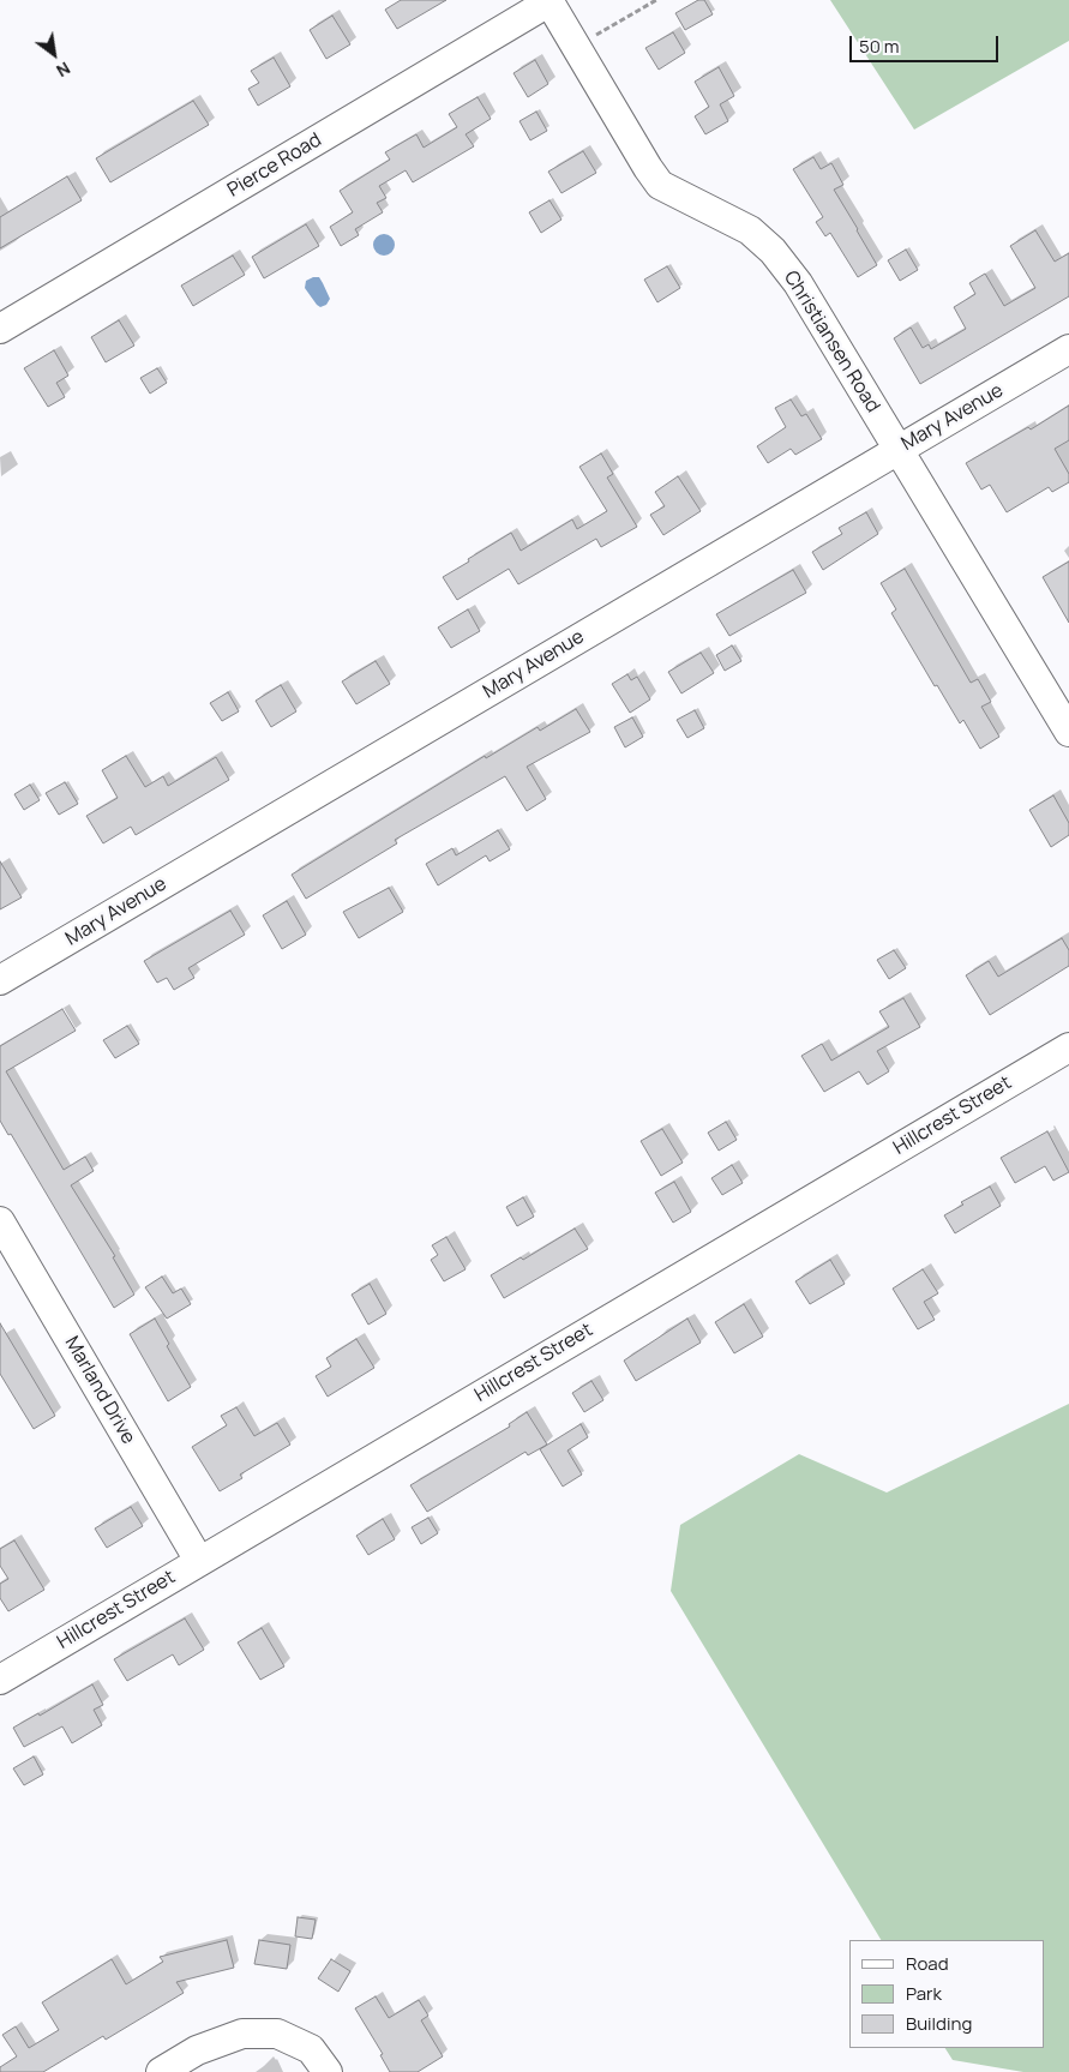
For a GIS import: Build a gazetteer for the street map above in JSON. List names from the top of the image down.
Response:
{
  "streets": {
    "street": [
      "Pierce Road",
      "Christiansen Road",
      "Mary Avenue",
      "Hillcrest Street",
      "Marland Drive"
    ]
  },
  "crossings": [
    ["Pierce Road", "Christiansen Road"],
    ["Christiansen Road", "Mary Avenue"],
    ["Hillcrest Street", "Marland Drive"]
  ],
  "legend": ["Road", "Park", "Building"],
  "scale_bar": "50 m",
  "north": "bottom right"
}
